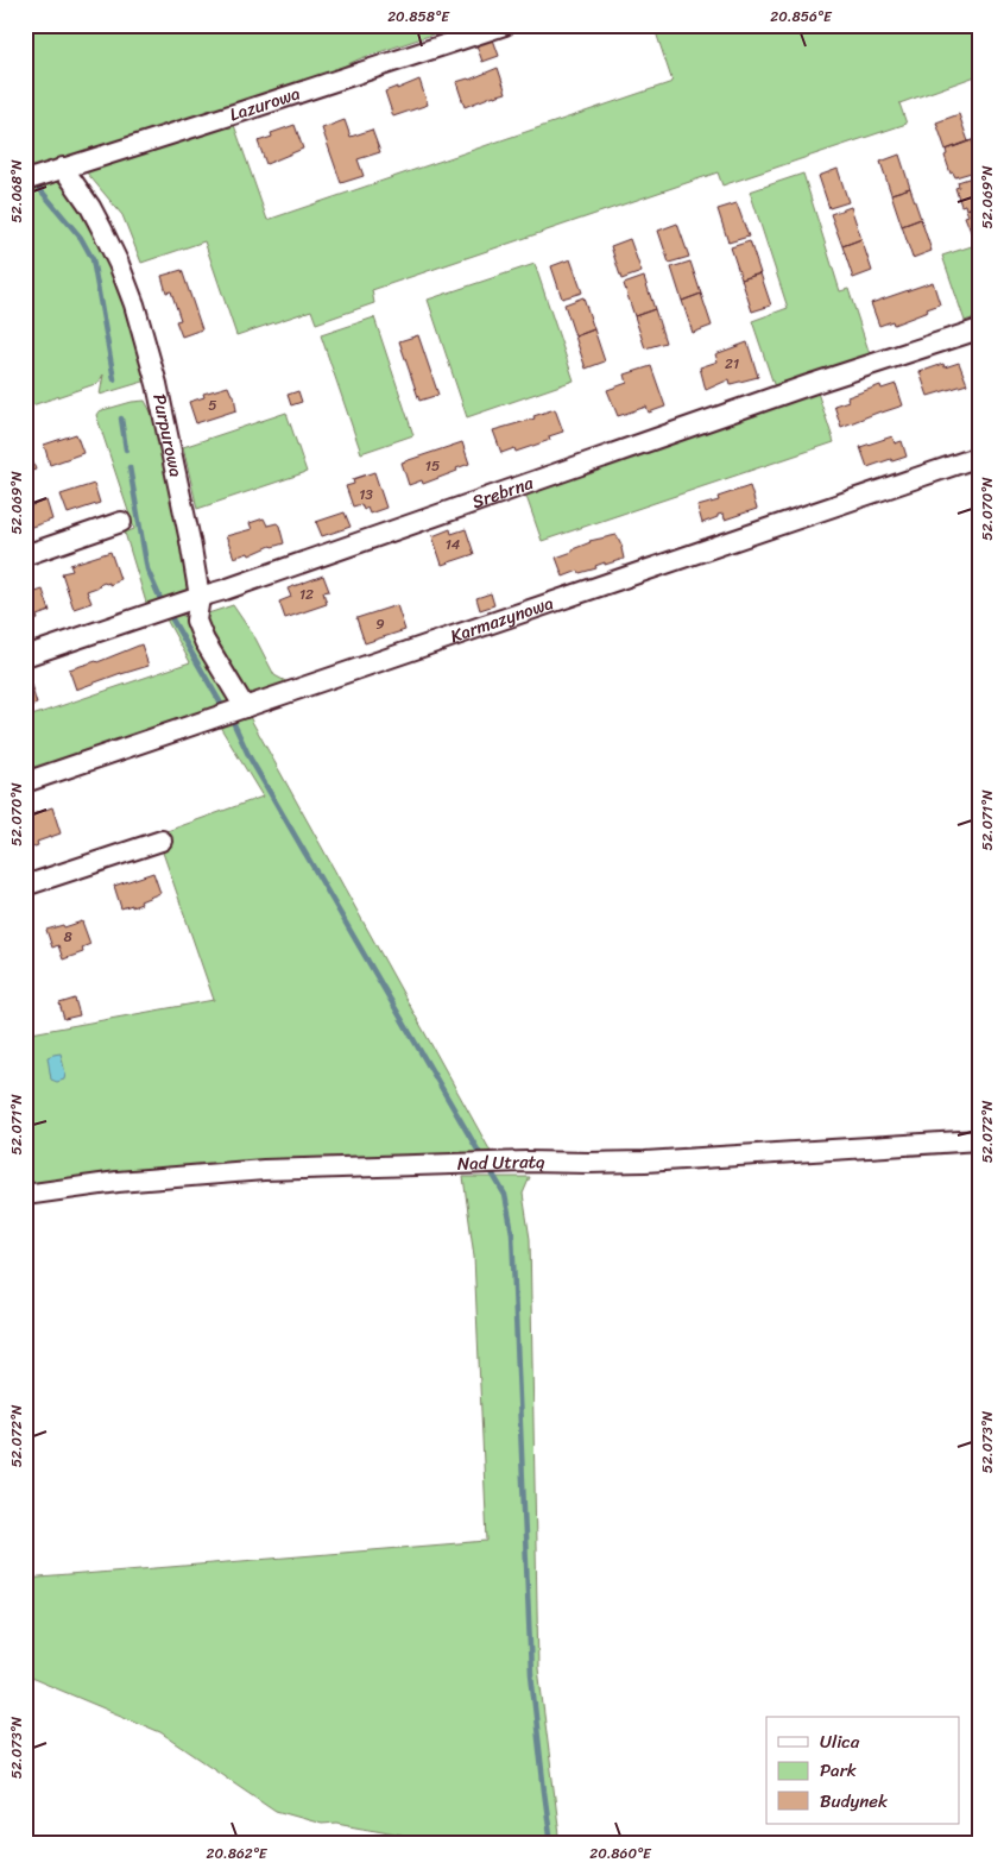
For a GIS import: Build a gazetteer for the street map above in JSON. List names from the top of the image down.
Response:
{
  "streets": {
    "street": [
      "Lazurowa",
      "Purpurowa",
      "Srebrna",
      "Karmazynowa",
      "Nad Utratą"
    ]
  },
  "crossings": [
    ["Lazurowa", "Purpurowa"],
    ["Purpurowa", "Srebrna"],
    ["Purpurowa", "Karmazynowa"]
  ],
  "house_numbers": [
    "21",
    "5",
    "15",
    "13",
    "14",
    "12",
    "9",
    "8"
  ],
  "legend": ["Ulica", "Park", "Budynek"],
  "coordinates": [
    "20.858°E",
    "20.856°E",
    "52.068°N",
    "52.069°N",
    "52.070°N",
    "52.071°N",
    "52.072°N",
    "52.073°N",
    "20.862°E",
    "20.860°E"
  ]
}
